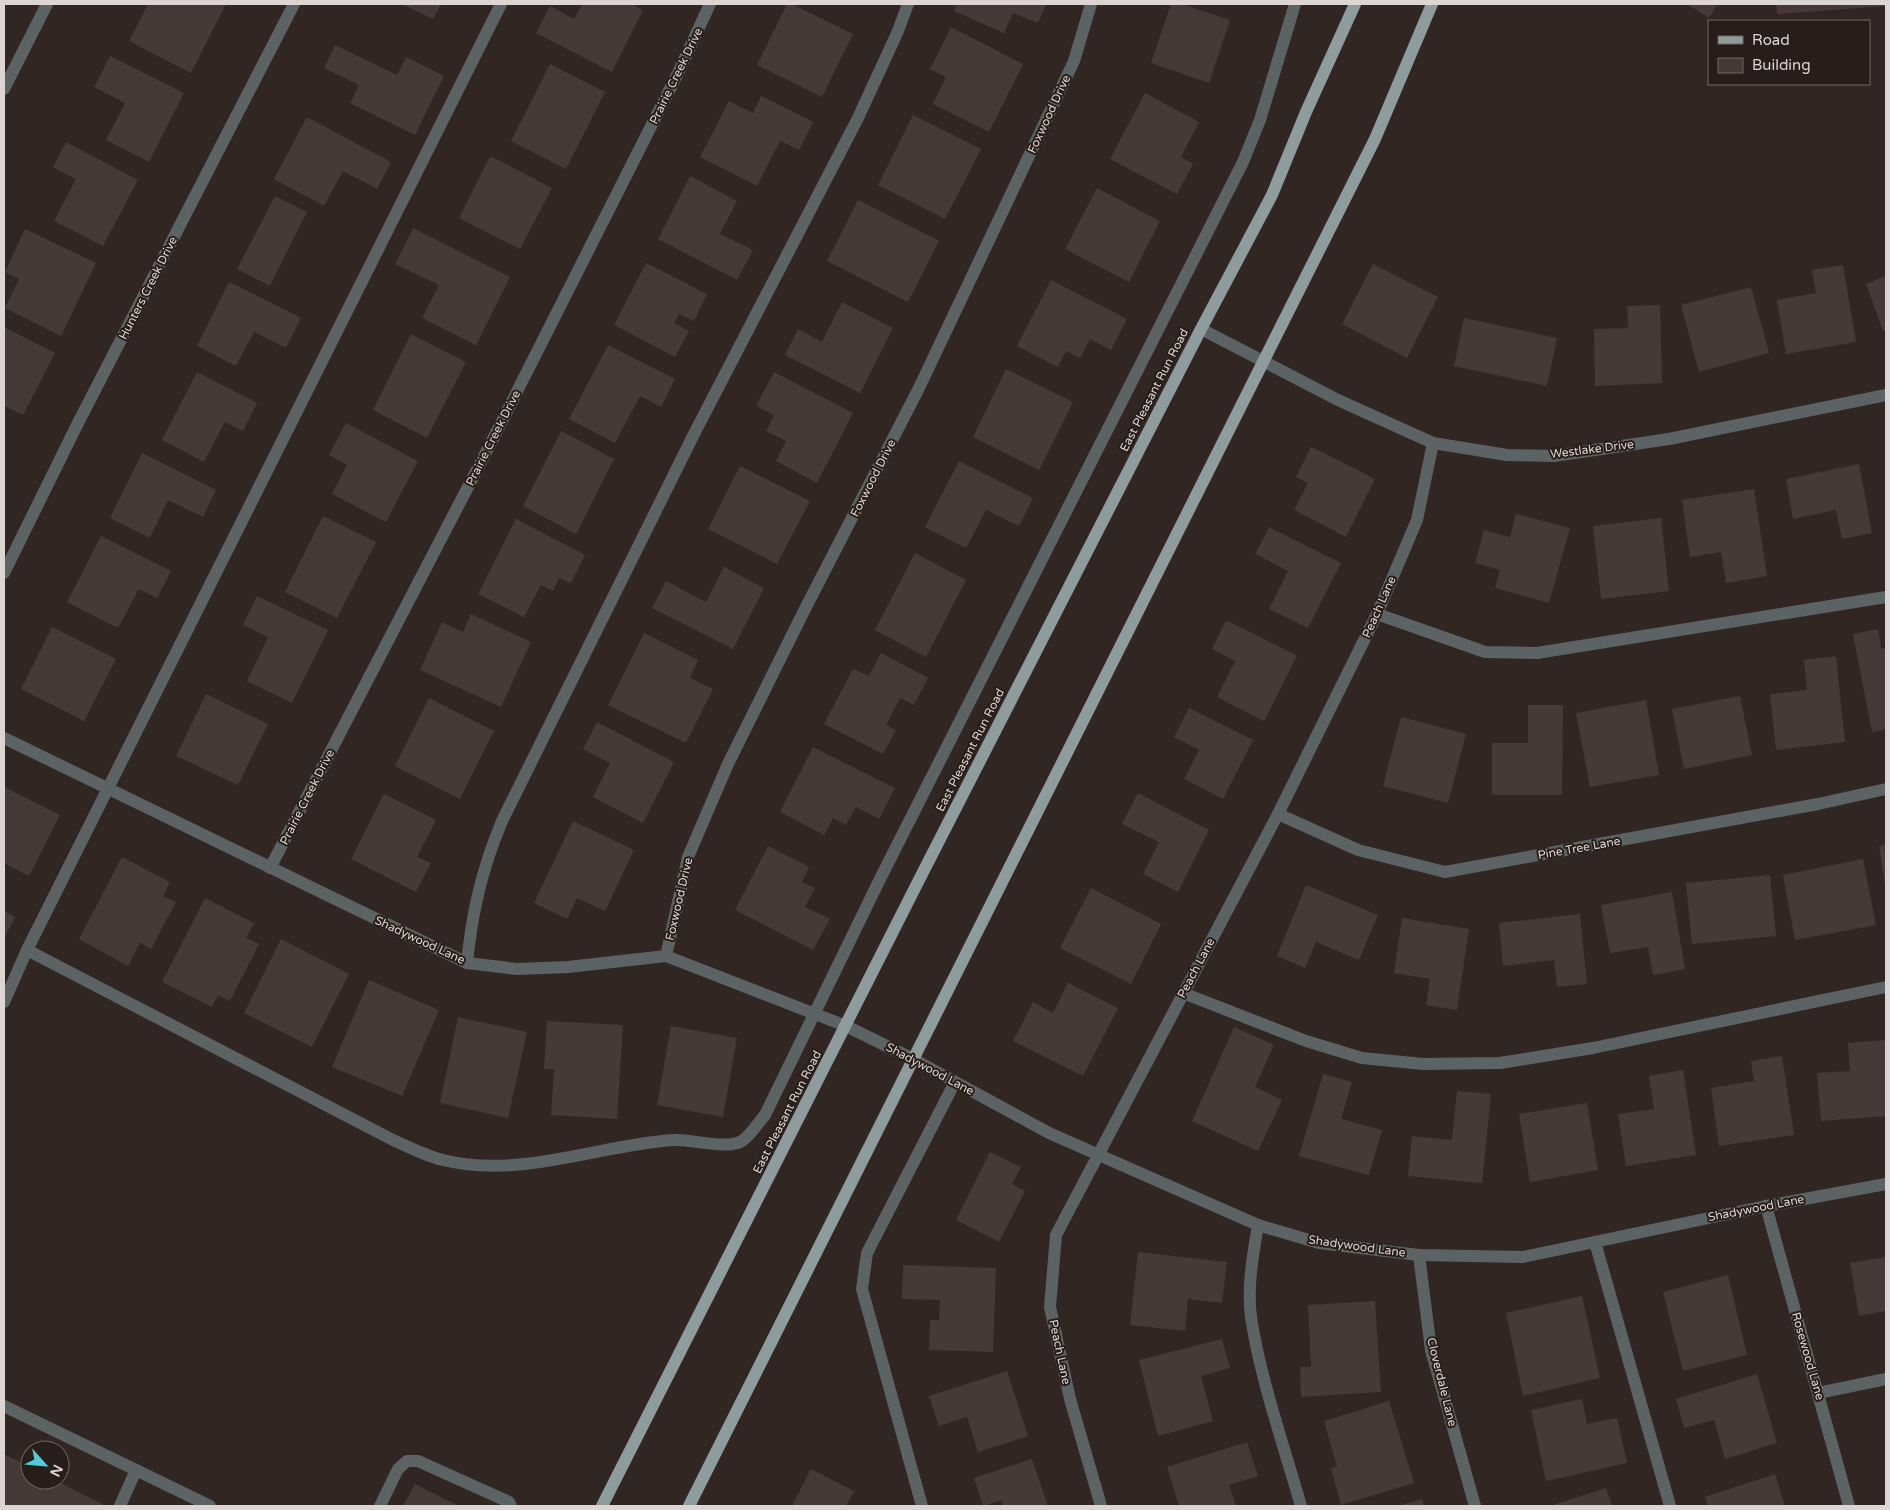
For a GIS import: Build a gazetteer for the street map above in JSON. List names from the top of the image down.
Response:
{
  "streets": {
    "main road": ["East Pleasant Run Road"],
    "street": [
      "Prairie Creek Drive",
      "Foxwood Drive",
      "Hunters Creek Drive",
      "Westlake Drive",
      "Peach Lane",
      "Pine Tree Lane",
      "Shadywood Lane",
      "Rosewood Lane",
      "Cloverdale Lane"
    ]
  },
  "crossings": [
    ["Prairie Creek Drive", "Shadywood Lane"],
    ["Foxwood Drive", "Shadywood Lane"],
    ["East Pleasant Run Road", "Westlake Drive"],
    ["East Pleasant Run Road", "Shadywood Lane"],
    ["Westlake Drive", "Peach Lane"],
    ["Peach Lane", "Pine Tree Lane"],
    ["Peach Lane", "Shadywood Lane"],
    ["Shadywood Lane", "Rosewood Lane"],
    ["Shadywood Lane", "Cloverdale Lane"]
  ],
  "legend": ["Road", "Building"],
  "north": "bottom right"
}
